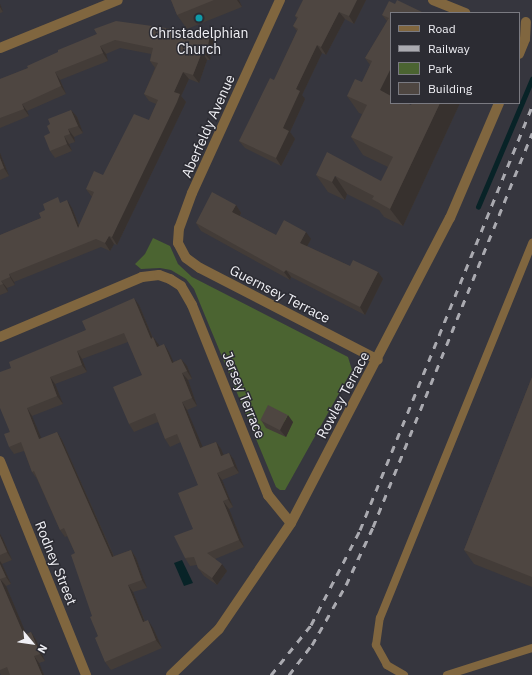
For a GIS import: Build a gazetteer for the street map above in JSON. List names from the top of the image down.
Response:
{
  "streets": {
    "street": [
      "Aberfeldy Avenue",
      "Guernsey Terrace",
      "Jersey Terrace",
      "Rowley Terrace",
      "Rodney Street"
    ]
  },
  "crossings": [
    ["Aberfeldy Avenue", "Guernsey Terrace"],
    ["Guernsey Terrace", "Rowley Terrace"],
    ["Jersey Terrace", "Rowley Terrace"]
  ],
  "places": ["Christadelphian Church"],
  "legend": [
    "Road",
    "Railway",
    "Park",
    "Building"
  ],
  "north": "bottom right"
}
